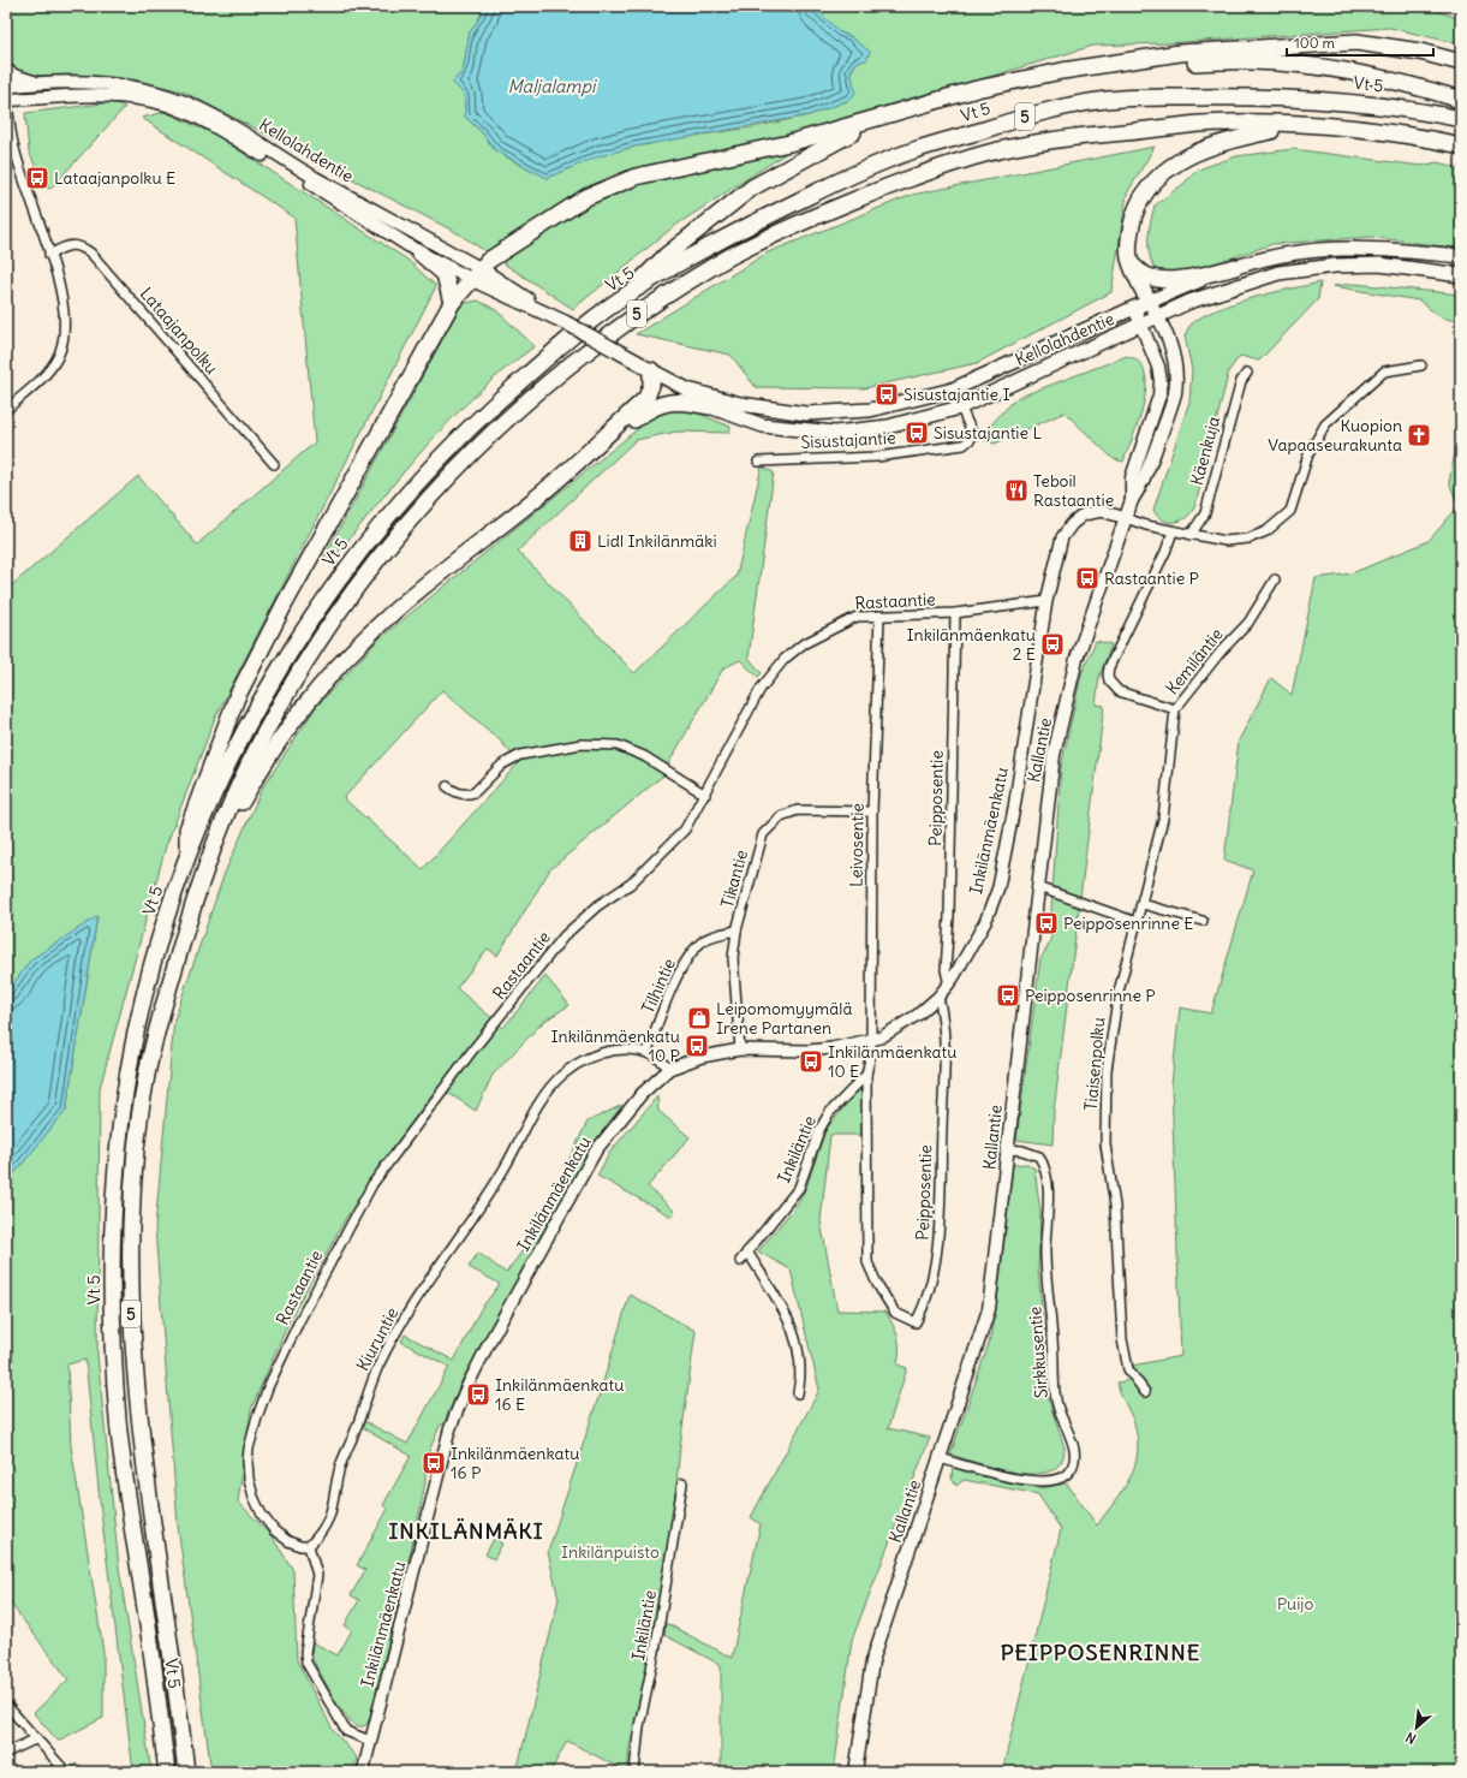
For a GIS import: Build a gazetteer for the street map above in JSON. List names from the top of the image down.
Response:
{
  "streets": {
    "highway": ["Vt 5", "5"],
    "main road": ["Kellolahdentie", "Kallantie"],
    "street": [
      "Lataajanpolku",
      "Sisustajantie",
      "Käenkuja",
      "Rastaantie",
      "Kemiläntie",
      "Peipposentie",
      "Inkilänmäenkatu",
      "Leivosentie",
      "Tikantie",
      "Tilhintie",
      "Tiaisenpolku",
      "Inkiläntie",
      "Kiuruntie",
      "Sirkkusentie"
    ]
  },
  "crossings": [
    ["Kellolahdentie", "Sisustajantie"],
    ["Kellolahdentie", "Kallantie"],
    ["Rastaantie", "Peipposentie"],
    ["Rastaantie", "Inkilänmäenkatu"],
    ["Rastaantie", "Leivosentie"],
    ["Rastaantie", "Kiuruntie"],
    ["Kemiläntie", "Tiaisenpolku"],
    ["Kallantie", "Inkilänmäenkatu"],
    ["Kallantie", "Sirkkusentie"],
    ["Peipposentie", "Inkilänmäenkatu"],
    ["Peipposentie", "Leivosentie"],
    ["Inkilänmäenkatu", "Leivosentie"],
    ["Inkilänmäenkatu", "Tikantie"],
    ["Inkilänmäenkatu", "Kiuruntie"],
    ["Leivosentie", "Tikantie"],
    ["Leivosentie", "Inkiläntie"],
    ["Tikantie", "Tilhintie"],
    ["Tilhintie", "Kiuruntie"]
  ],
  "districts": ["INKILÄNMÄKI", "PEIPPOSENRINNE"],
  "water": ["Maljalampi"],
  "parks": ["Inkilänpuisto", "Puijo"],
  "places": {
    "bus stop": [
      "Lataajanpolku E",
      "Sisustajantie I",
      "Sisustajantie L",
      "Rastaantie P",
      "Inkilänmäenkatu 2 E",
      "Peipposenrinne E",
      "Peipposenrinne P",
      "Inkilänmäenkatu 10 P",
      "Inkilänmäenkatu 10 E",
      "Inkilänmäenkatu 16 E",
      "Inkilänmäenkatu 16 P"
    ],
    "church": ["Kuopion Vapaaseurakunta"],
    "restaurant": ["Teboil Rastaantie"],
    "building": ["Lidl Inkilänmäki"],
    "shop": ["Leipomomyymälä Irene Partanen"]
  },
  "scale_bar": "100 m",
  "north": "bottom left"
}
